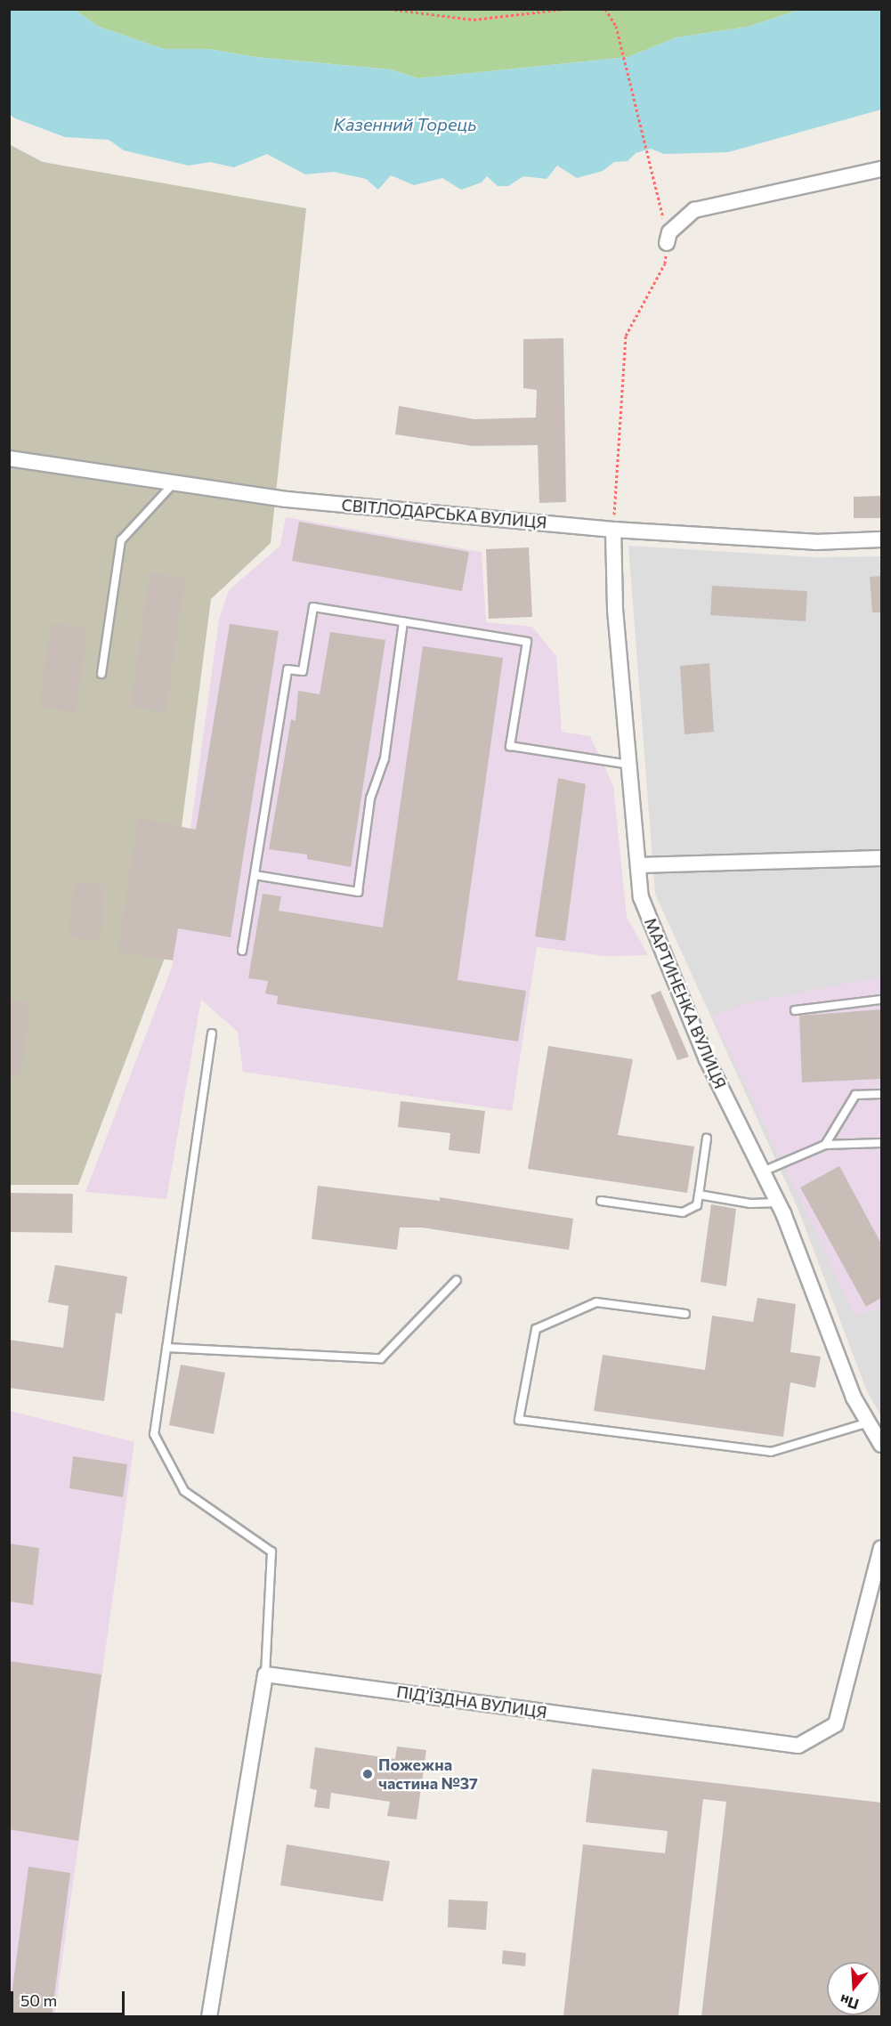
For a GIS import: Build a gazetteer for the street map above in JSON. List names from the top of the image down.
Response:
{
  "streets": {
    "street": ["СВІТЛОДАРСЬКА ВУЛИЦЯ", "МАРТИНЕНКА ВУЛИЦЯ", "ПІД’ЇЗДНА ВУЛИЦЯ"]
  },
  "crossings": [
    ["СВІТЛОДАРСЬКА ВУЛИЦЯ", "МАРТИНЕНКА ВУЛИЦЯ"]
  ],
  "water": ["Казенний Торець"],
  "places": ["Пожежна частина №37"],
  "scale_bar": "50 m",
  "north": "bottom"
}
